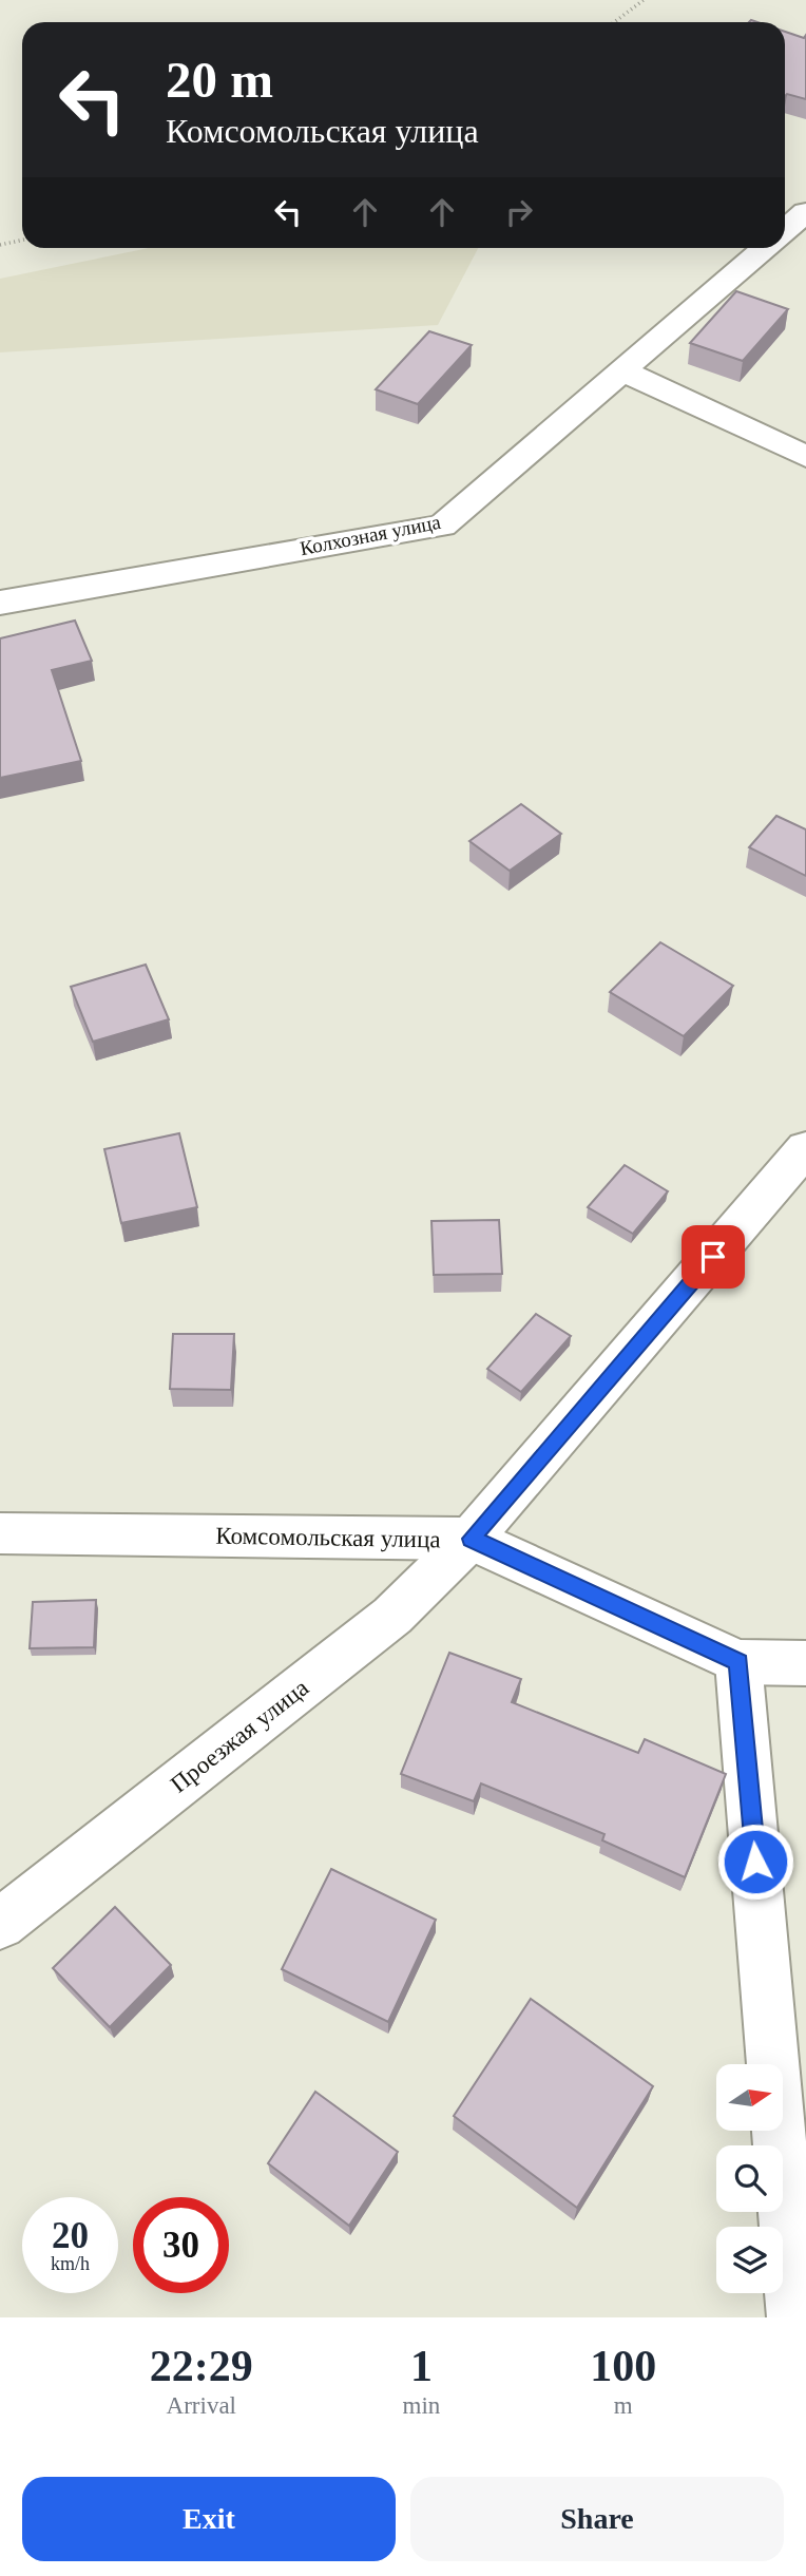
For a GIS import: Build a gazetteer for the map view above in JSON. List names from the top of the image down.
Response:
{
  "streets": {
    "street": ["Колхозная улица", "Комсомольская улица", "Проезжая улица"]
  },
  "crossings": [
    ["Комсомольская улица", "Проезжая улица"]
  ],
  "north": "right",
  "page": {
    "turn": ["20 m", "Комсомольская улица"],
    "speed": "20 km/h",
    "limit": "30",
    "eta": [
      "22:29",
      "Arrival",
      "1",
      "min",
      "100",
      "m"
    ],
    "buttons": ["Exit", "Share"]
  }
}
